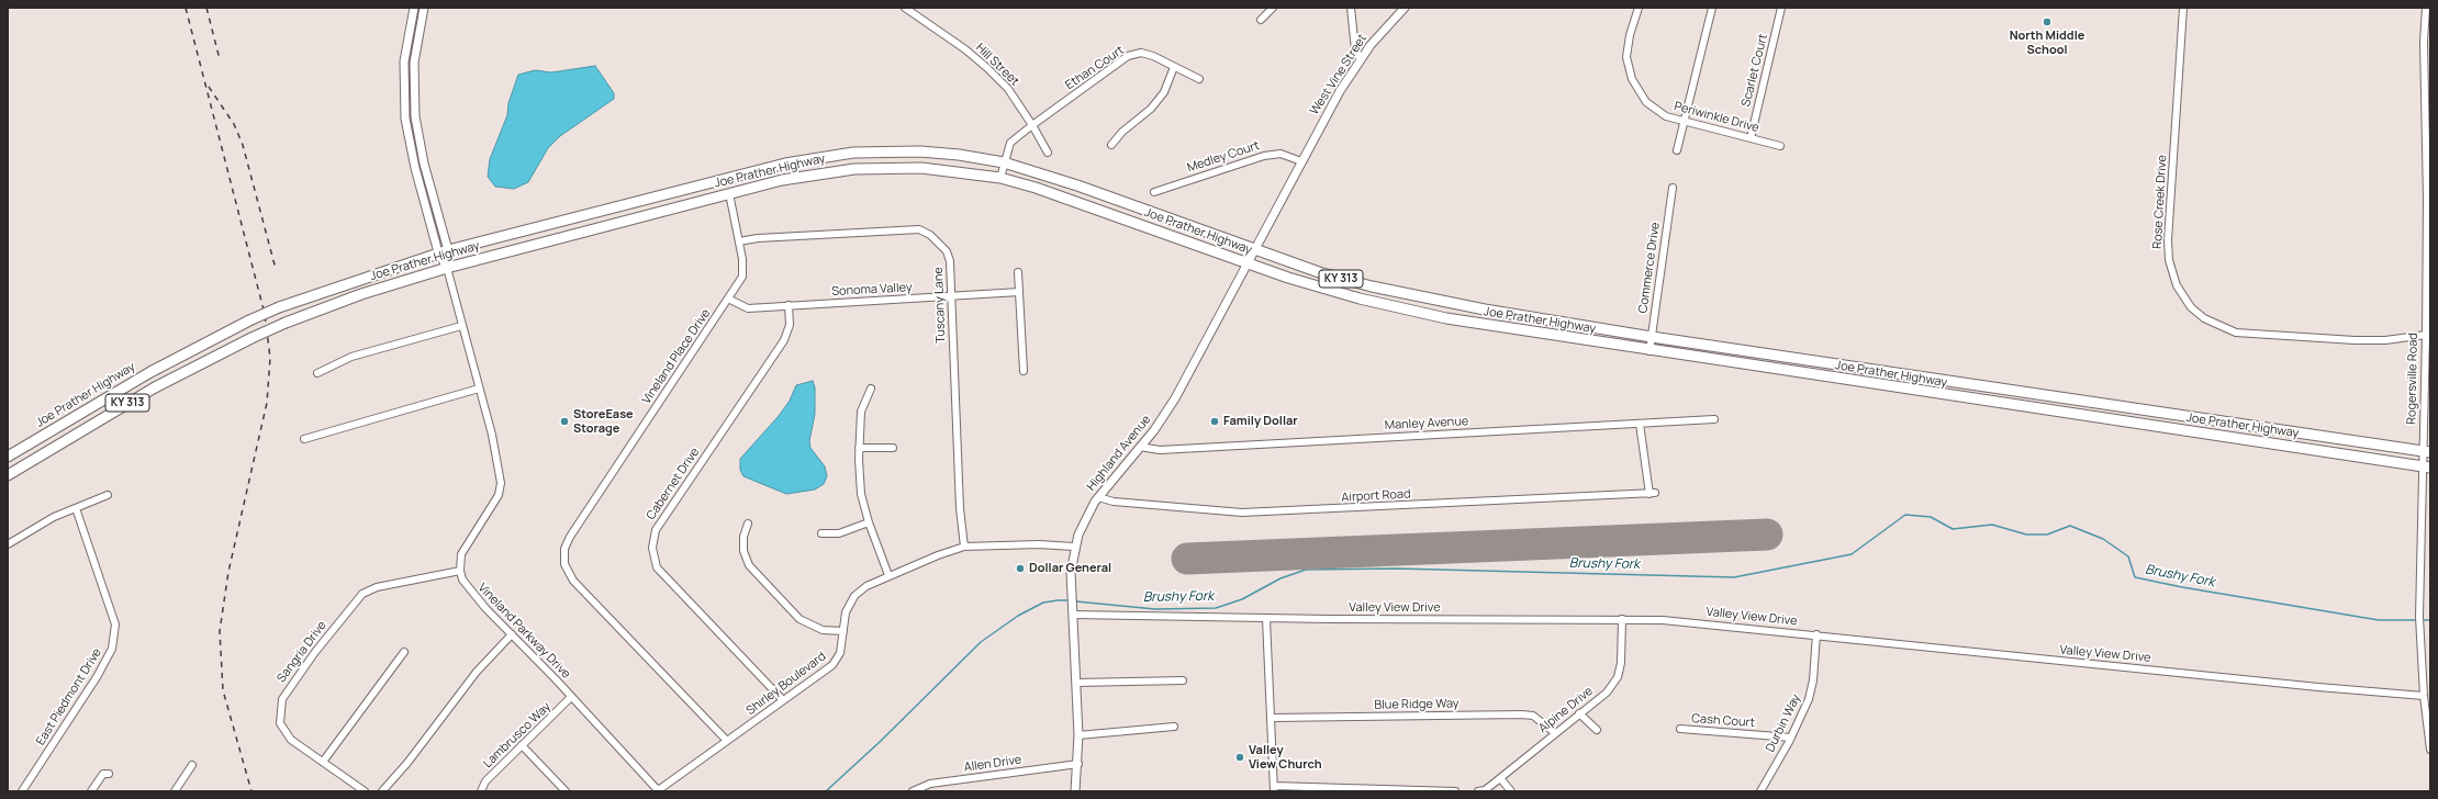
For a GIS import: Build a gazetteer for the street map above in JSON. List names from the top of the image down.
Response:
{
  "streets": {
    "highway": ["Joe Prather Highway", "KY 313"],
    "main road": ["West Vine Street", "Highland Avenue"],
    "street": [
      "Hill Street",
      "Ethan Court",
      "Scarlet Court",
      "Periwinkle Drive",
      "Medley Court",
      "Rose Creek Drive",
      "Commerce Drive",
      "Sonoma Valley",
      "Tuscany Lane",
      "Vineland Place Drive",
      "Rogersville Road",
      "Manley Avenue",
      "Cabernet Drive",
      "Airport Road",
      "Valley View Drive",
      "Vineland Parkway Drive",
      "Sangria Drive",
      "Shirley Boulevard",
      "East Piedmont Drive",
      "Blue Ridge Way",
      "Alpine Drive",
      "Cash Court",
      "Durbin Way",
      "Lambrusco Way",
      "Allen Drive"
    ]
  },
  "crossings": [
    ["Hill Street", "Ethan Court"],
    ["Scarlet Court", "Periwinkle Drive"],
    ["West Vine Street", "Medley Court"],
    ["West Vine Street", "Highland Avenue"],
    ["Medley Court", "Highland Avenue"],
    ["Joe Prather Highway", "Commerce Drive"],
    ["Joe Prather Highway", "Vineland Place Drive"],
    ["Joe Prather Highway", "Rogersville Road"],
    ["Joe Prather Highway", "Highland Avenue"],
    ["Rose Creek Drive", "Rogersville Road"],
    ["Sonoma Valley", "Tuscany Lane"],
    ["Sonoma Valley", "Vineland Place Drive"],
    ["Sonoma Valley", "Cabernet Drive"],
    ["Tuscany Lane", "Vineland Place Drive"],
    ["Tuscany Lane", "Shirley Boulevard"],
    ["Vineland Place Drive", "Shirley Boulevard"],
    ["Rogersville Road", "Valley View Drive"],
    ["Manley Avenue", "Highland Avenue"],
    ["Manley Avenue", "Airport Road"],
    ["Highland Avenue", "Airport Road"],
    ["Highland Avenue", "Valley View Drive"],
    ["Highland Avenue", "Shirley Boulevard"],
    ["Highland Avenue", "Allen Drive"],
    ["Cabernet Drive", "Shirley Boulevard"],
    ["Valley View Drive", "Alpine Drive"],
    ["Valley View Drive", "Durbin Way"],
    ["Vineland Parkway Drive", "Sangria Drive"],
    ["Vineland Parkway Drive", "Shirley Boulevard"],
    ["Vineland Parkway Drive", "Lambrusco Way"],
    ["Blue Ridge Way", "Alpine Drive"],
    ["Cash Court", "Durbin Way"]
  ],
  "water": ["Brushy Fork"],
  "places": [
    "North Middle School",
    "StoreEase Storage",
    "Family Dollar",
    "Dollar General",
    "Valley View Church"
  ]
}
